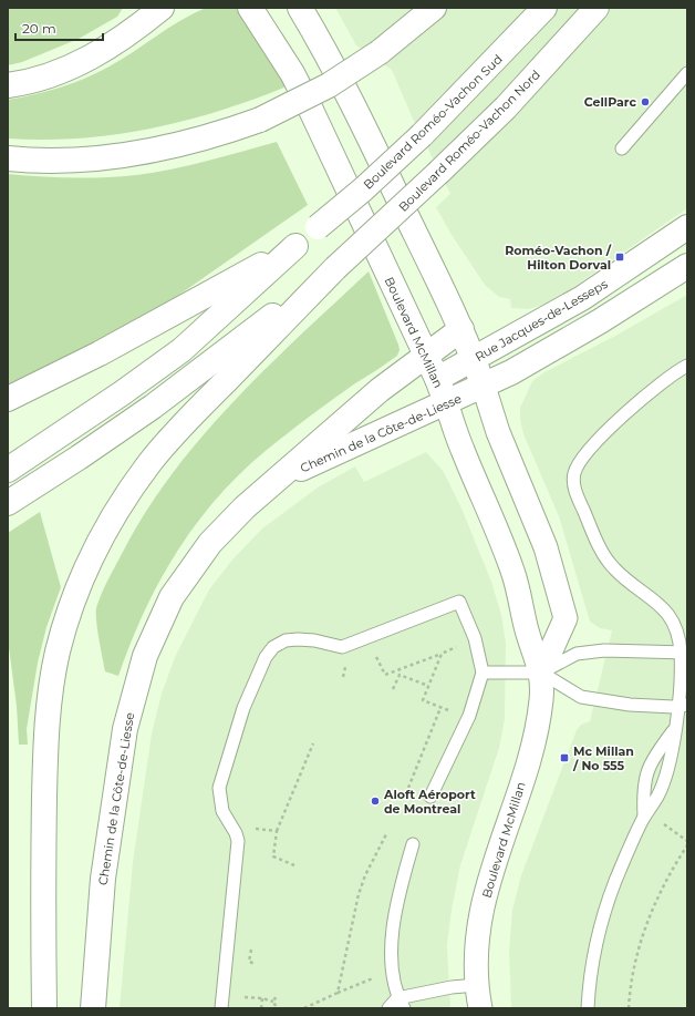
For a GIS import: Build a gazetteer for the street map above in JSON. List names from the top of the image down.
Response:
{
  "streets": {
    "main road": [
      "Boulevard Roméo-Vachon Sud",
      "Boulevard Roméo-Vachon Nord",
      "Rue Jacques-de-Lesseps",
      "Boulevard McMillan",
      "Chemin de la Côte-de-Liesse"
    ]
  },
  "crossings": [
    ["Rue Jacques-de-Lesseps", "Boulevard McMillan"],
    ["Boulevard McMillan", "Chemin de la Côte-de-Liesse"]
  ],
  "places": {
    "other": ["CellParc", "Aloft Aéroport de Montreal"],
    "transit": ["Roméo-Vachon / Hilton Dorval", "Mc Millan / No 555"]
  },
  "scale_bar": "20 m"
}
